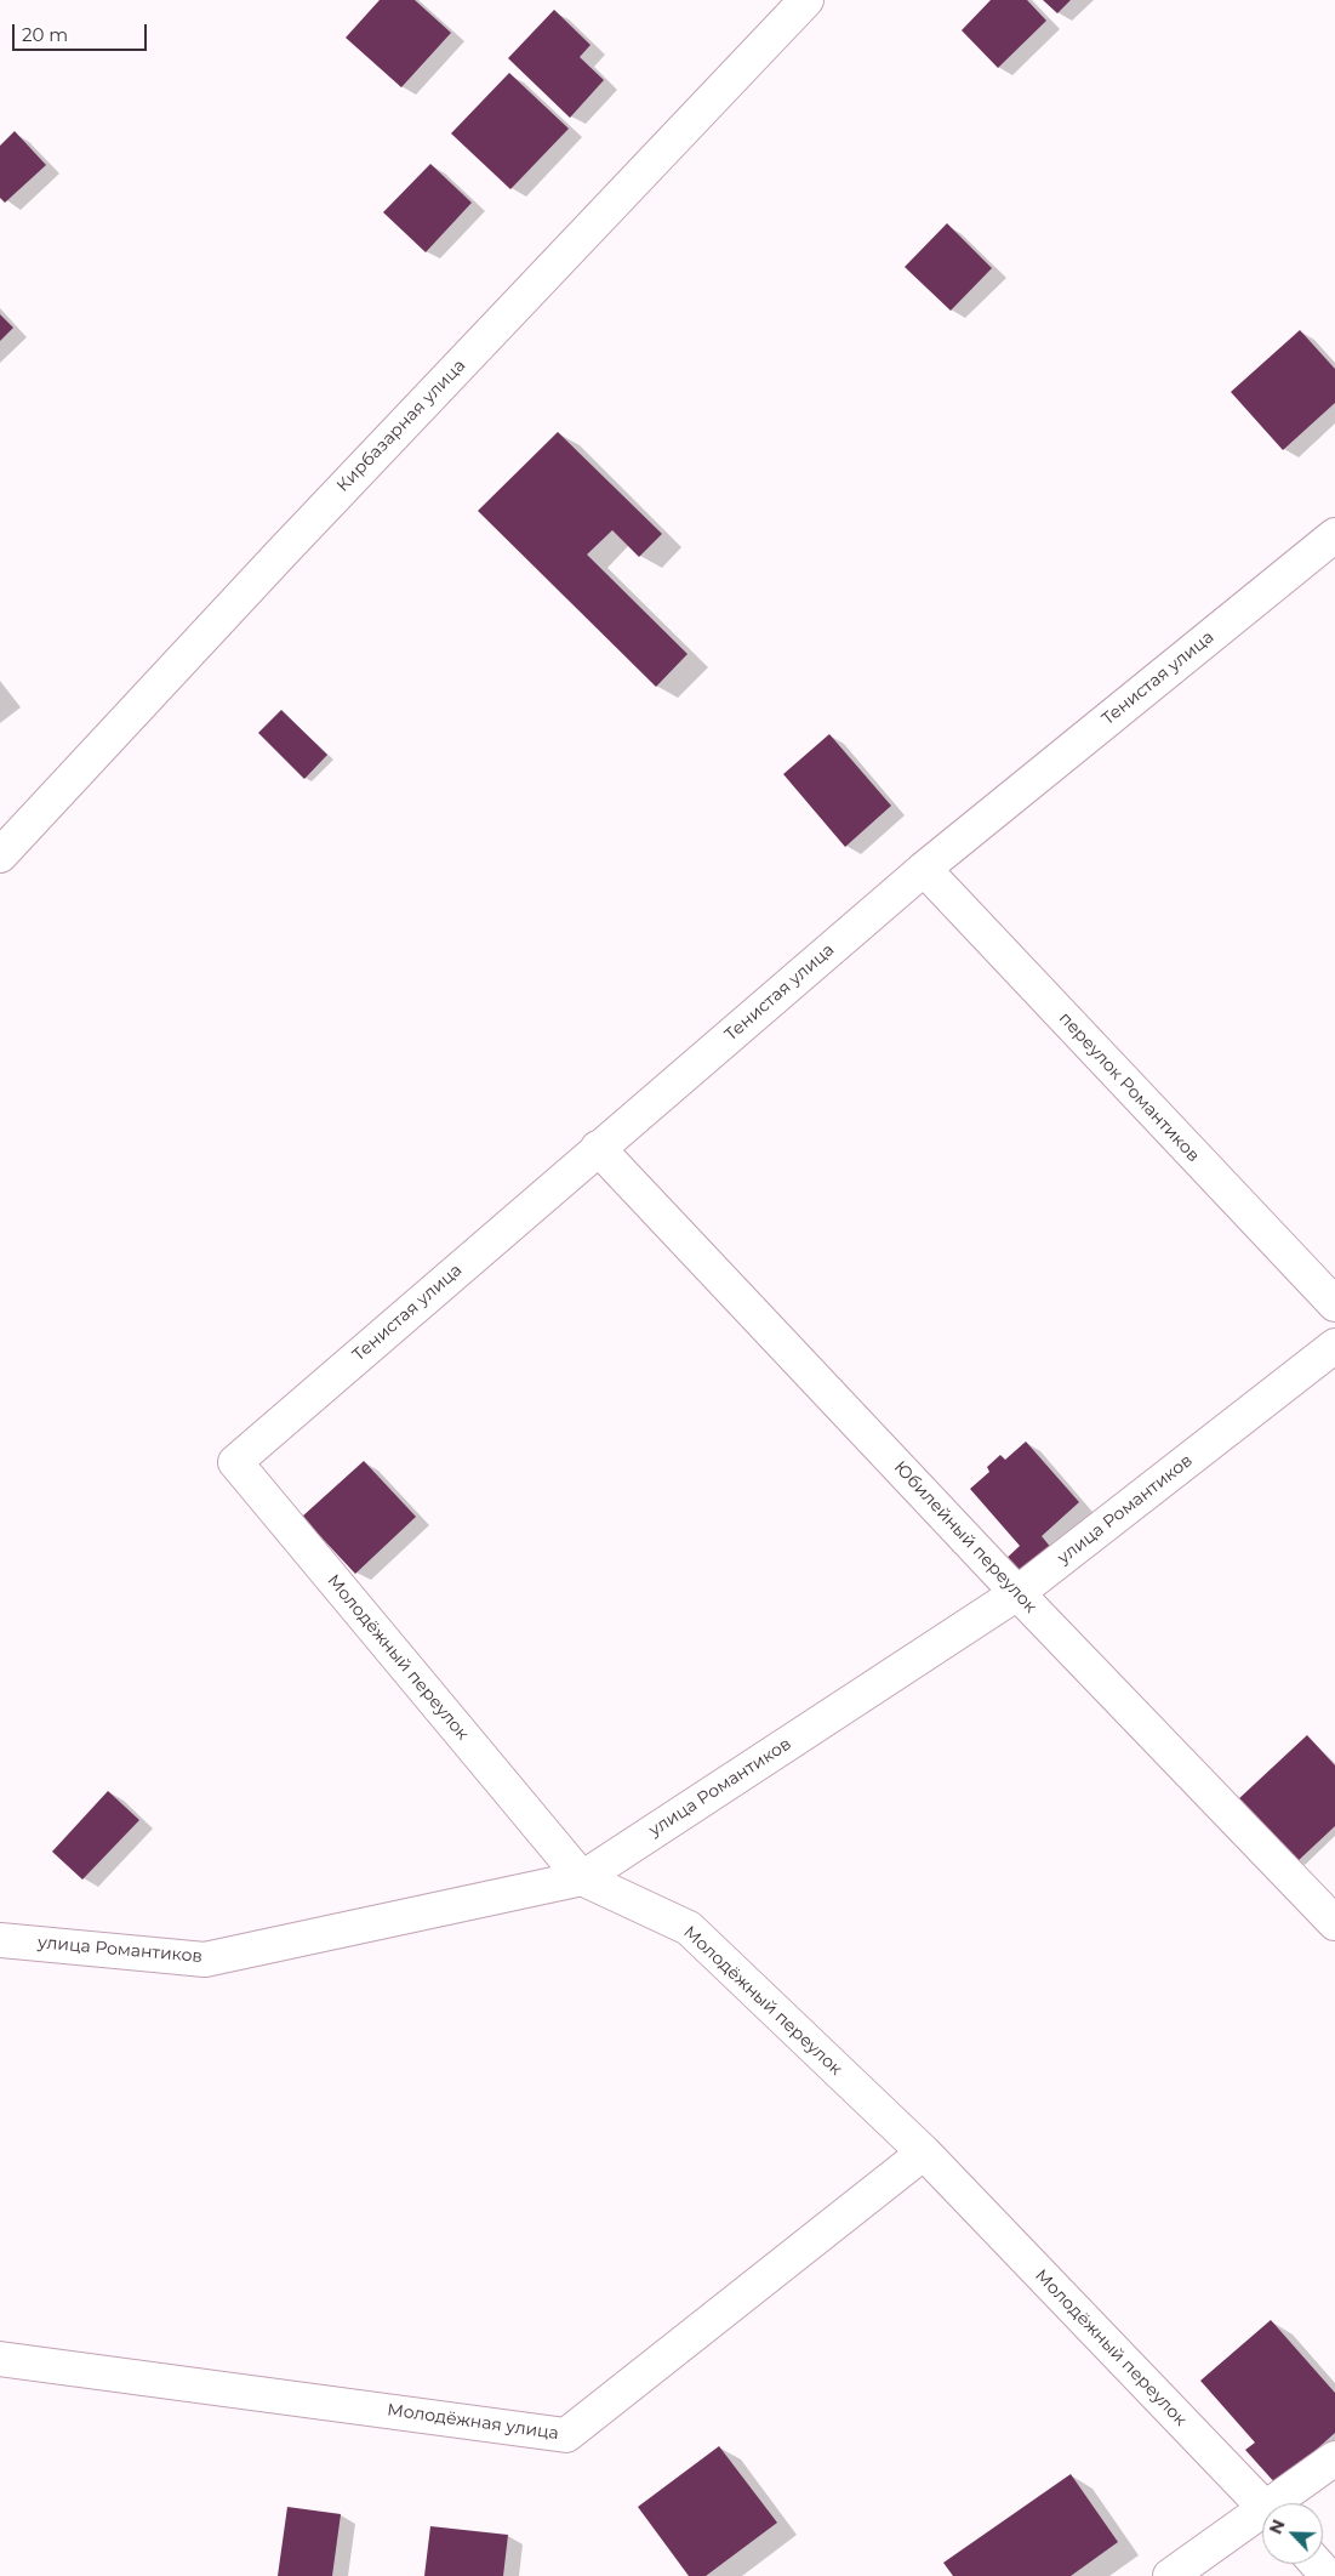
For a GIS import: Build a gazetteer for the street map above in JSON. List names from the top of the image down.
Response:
{
  "streets": {
    "street": [
      "Кирбазарная улица",
      "Тенистая улица",
      "переулок Романтиков",
      "улица Романтиков",
      "Юбилейный переулок",
      "Молодёжный переулок",
      "Молодёжная улица"
    ]
  },
  "crossings": [
    ["Тенистая улица", "переулок Романтиков"],
    ["Тенистая улица", "Юбилейный переулок"],
    ["Тенистая улица", "Молодёжный переулок"],
    ["улица Романтиков", "Юбилейный переулок"],
    ["улица Романтиков", "Молодёжный переулок"],
    ["Молодёжный переулок", "Молодёжная улица"]
  ],
  "scale_bar": "20 m",
  "north": "top left"
}
